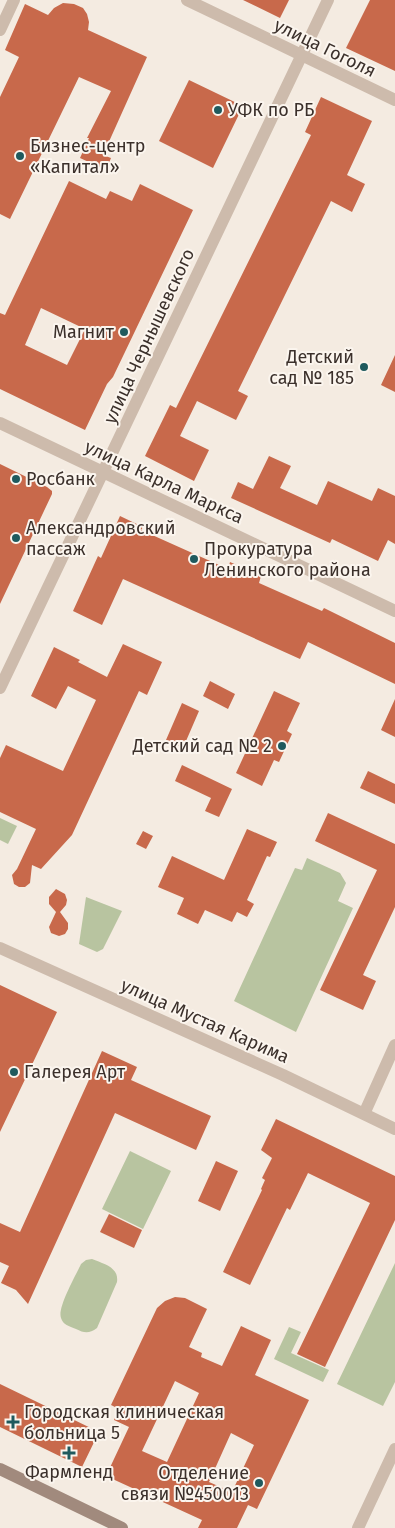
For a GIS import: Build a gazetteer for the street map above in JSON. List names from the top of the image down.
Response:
{
  "streets": {
    "street": [
      "улица Гоголя",
      "улица Чернышевского",
      "улица Карла Маркса",
      "улица Мустая Карима"
    ]
  },
  "crossings": [
    ["улица Гоголя", "улица Чернышевского"],
    ["улица Чернышевского", "улица Карла Маркса"]
  ],
  "places": {
    "other": [
      "УФК по РБ",
      "Бизнес-центр «Капитал»",
      "Магнит",
      "Детский сад № 185",
      "Росбанк",
      "Александровский пассаж",
      "Прокуратура Ленинского района",
      "Детский сад № 2",
      "Галерея Арт",
      "Отделение связи №450013"
    ],
    "health": ["Городская клиническая больница 5", "Фармленд"]
  }
}
